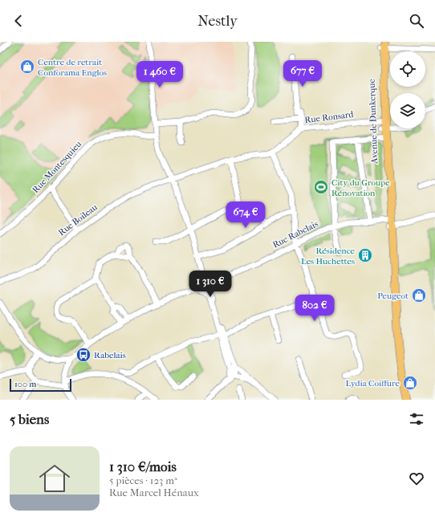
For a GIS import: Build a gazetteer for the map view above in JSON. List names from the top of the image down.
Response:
{
  "streets": {
    "main road": ["Avenue de Dunkerque"],
    "street": [
      "Rue Ronsard",
      "Rue Montesquieu",
      "Rue Boileau",
      "Rue Rabelais"
    ]
  },
  "crossings": [
    ["Rue Ronsard", "Avenue de Dunkerque"],
    ["Rue Ronsard", "Rue Boileau"],
    ["Avenue de Dunkerque", "Rue Rabelais"]
  ],
  "places": {
    "shop": ["Centre de retrait Conforama Englos", "Peugeot", "Lydia Coiffure"],
    "sports": ["City du Groupe Rénovation"],
    "building": ["Résidence Les Huchettes"],
    "bus stop": ["Rabelais"]
  },
  "scale_bar": "100 m",
  "page": {
    "header": "Nestly",
    "price": [
      "677 €",
      "1 460 €",
      "674 €",
      "1 310 €",
      "802 €"
    ],
    "scale": "100 m",
    "heading": "5 biens",
    "list": [
      {
        "name": "1 310 €/mois",
        "note": "5 pièces · 123 m² · Rue Marcel Hénaux"
      }
    ]
  }
}
